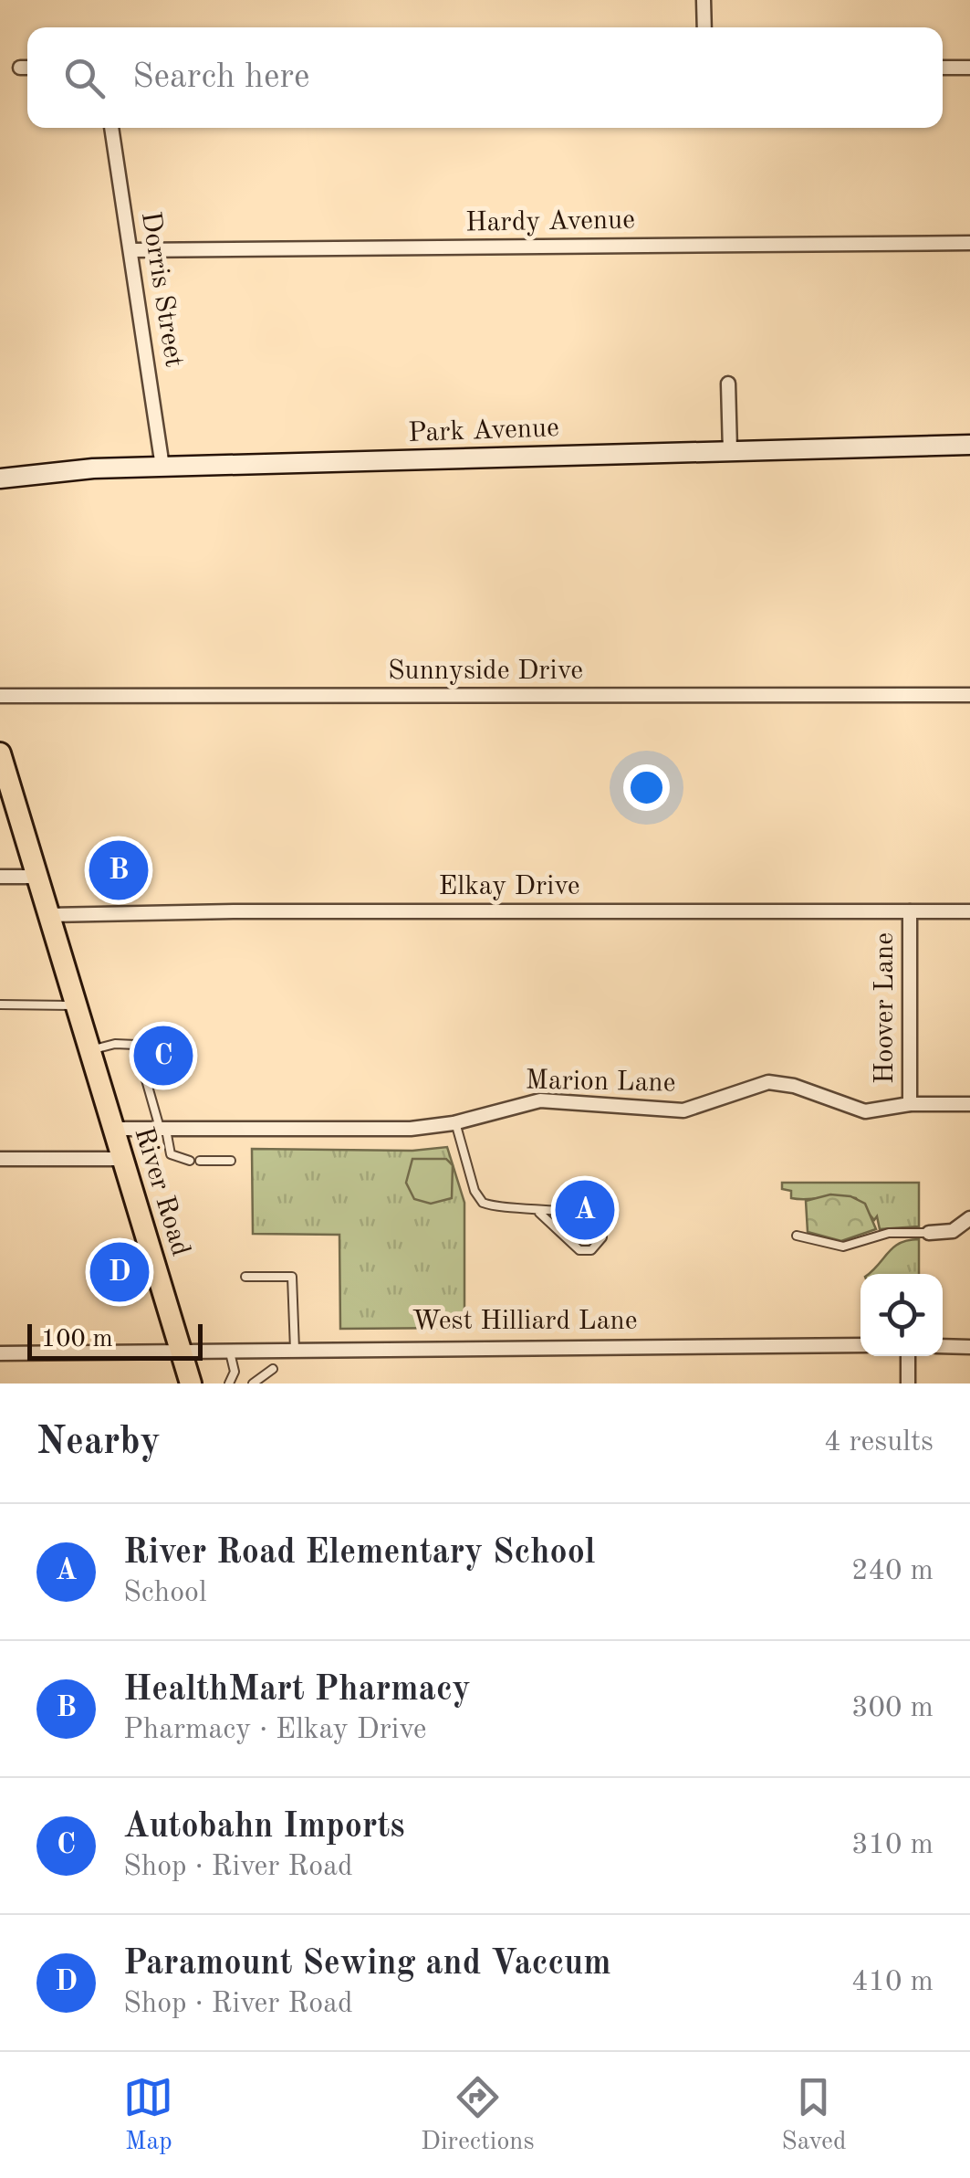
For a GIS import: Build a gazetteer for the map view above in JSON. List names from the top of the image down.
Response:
{
  "streets": {
    "main road": ["River Road"],
    "street": [
      "Hardy Avenue",
      "Dorris Street",
      "Park Avenue",
      "Sunnyside Drive",
      "Elkay Drive",
      "Hoover Lane",
      "Marion Lane",
      "West Hilliard Lane"
    ]
  },
  "crossings": [
    ["Hardy Avenue", "Dorris Street"],
    ["Dorris Street", "Park Avenue"],
    ["Elkay Drive", "Hoover Lane"],
    ["Elkay Drive", "River Road"],
    ["Hoover Lane", "Marion Lane"],
    ["Marion Lane", "River Road"],
    ["River Road", "West Hilliard Lane"]
  ],
  "scale_bar": "100 m",
  "page": {
    "search": "Search here",
    "pins": [
      "B",
      "C",
      "A",
      "D"
    ],
    "scale": "100 m",
    "heading": ["Nearby", "4 results"],
    "list": [
      {
        "mark": "A",
        "name": "River Road Elementary School",
        "note": "School",
        "value": "240 m"
      },
      {
        "mark": "B",
        "name": "HealthMart Pharmacy",
        "note": "Pharmacy · Elkay Drive",
        "value": "300 m"
      },
      {
        "mark": "C",
        "name": "Autobahn Imports",
        "note": "Shop · River Road",
        "value": "310 m"
      },
      {
        "mark": "D",
        "name": "Paramount Sewing and Vaccum",
        "note": "Shop · River Road",
        "value": "410 m"
      }
    ],
    "nav": ["Map", "Directions", "Saved"]
  }
}
